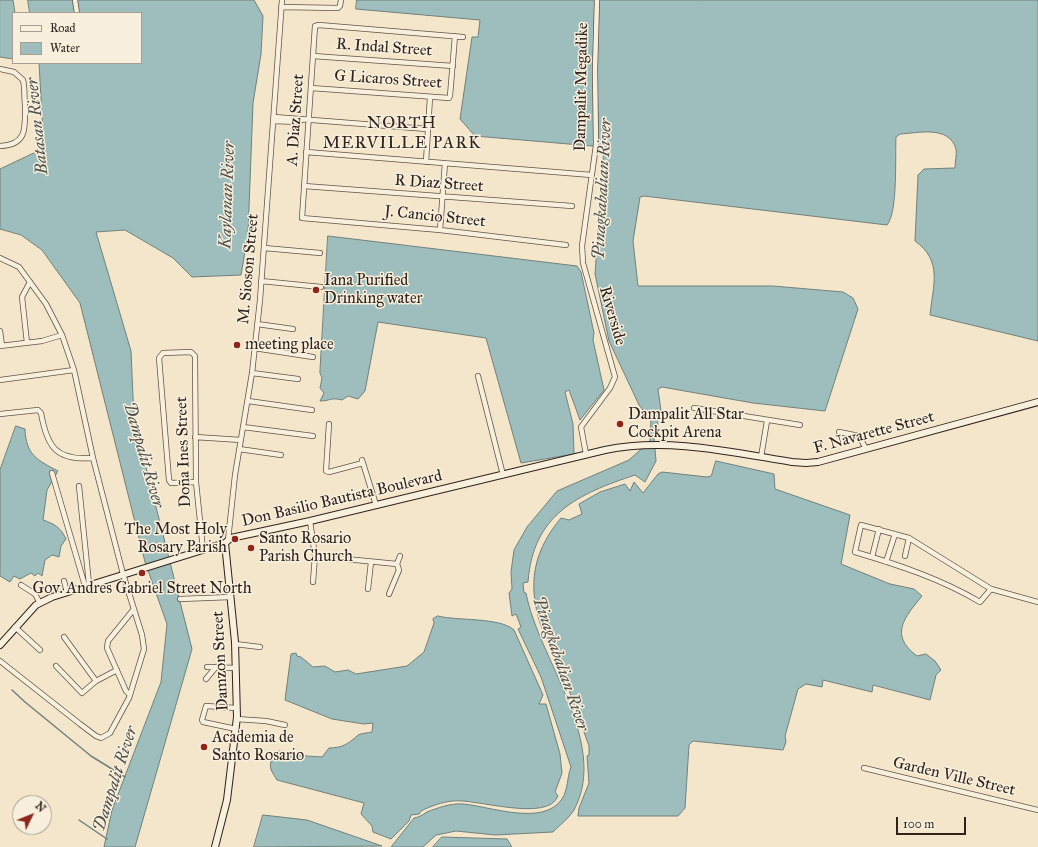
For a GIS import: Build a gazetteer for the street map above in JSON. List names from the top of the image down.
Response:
{
  "streets": {
    "main road": ["F. Navarette Street", "Don Basilio Bautista Boulevard", "Damzon Street"],
    "street": [
      "R. Indal Street",
      "G Licaros Street",
      "Dampalit Megadike",
      "A. Diaz Street",
      "R Diaz Street",
      "J. Cancio Street",
      "M. Sioson Street",
      "Riverside",
      "Doña Ines Street",
      "Garden Ville Street"
    ]
  },
  "crossings": [
    ["R. Indal Street", "G Licaros Street"],
    ["R. Indal Street", "A. Diaz Street"],
    ["G Licaros Street", "A. Diaz Street"],
    ["Dampalit Megadike", "Riverside"],
    ["A. Diaz Street", "R Diaz Street"],
    ["A. Diaz Street", "J. Cancio Street"],
    ["M. Sioson Street", "Don Basilio Bautista Boulevard"],
    ["M. Sioson Street", "Damzon Street"],
    ["Riverside", "Don Basilio Bautista Boulevard"],
    ["F. Navarette Street", "Don Basilio Bautista Boulevard"],
    ["Doña Ines Street", "Don Basilio Bautista Boulevard"],
    ["Don Basilio Bautista Boulevard", "Damzon Street"]
  ],
  "districts": ["NORTH MERVILLE PARK"],
  "water": [
    "Batasan River",
    "Pinagkabalian River",
    "Kaylanan River",
    "Dampalit River"
  ],
  "places": [
    "Iana Purified Drinking water",
    "meeting place",
    "Dampalit All Star Cockpit Arena",
    "The Most Holy Rosary Parish",
    "Santo Rosario Parish Church",
    "Gov. Andres Gabriel Street North",
    "Academia de Santo Rosario"
  ],
  "legend": ["Road", "Water"],
  "scale_bar": "100 m",
  "north": "top right"
}
